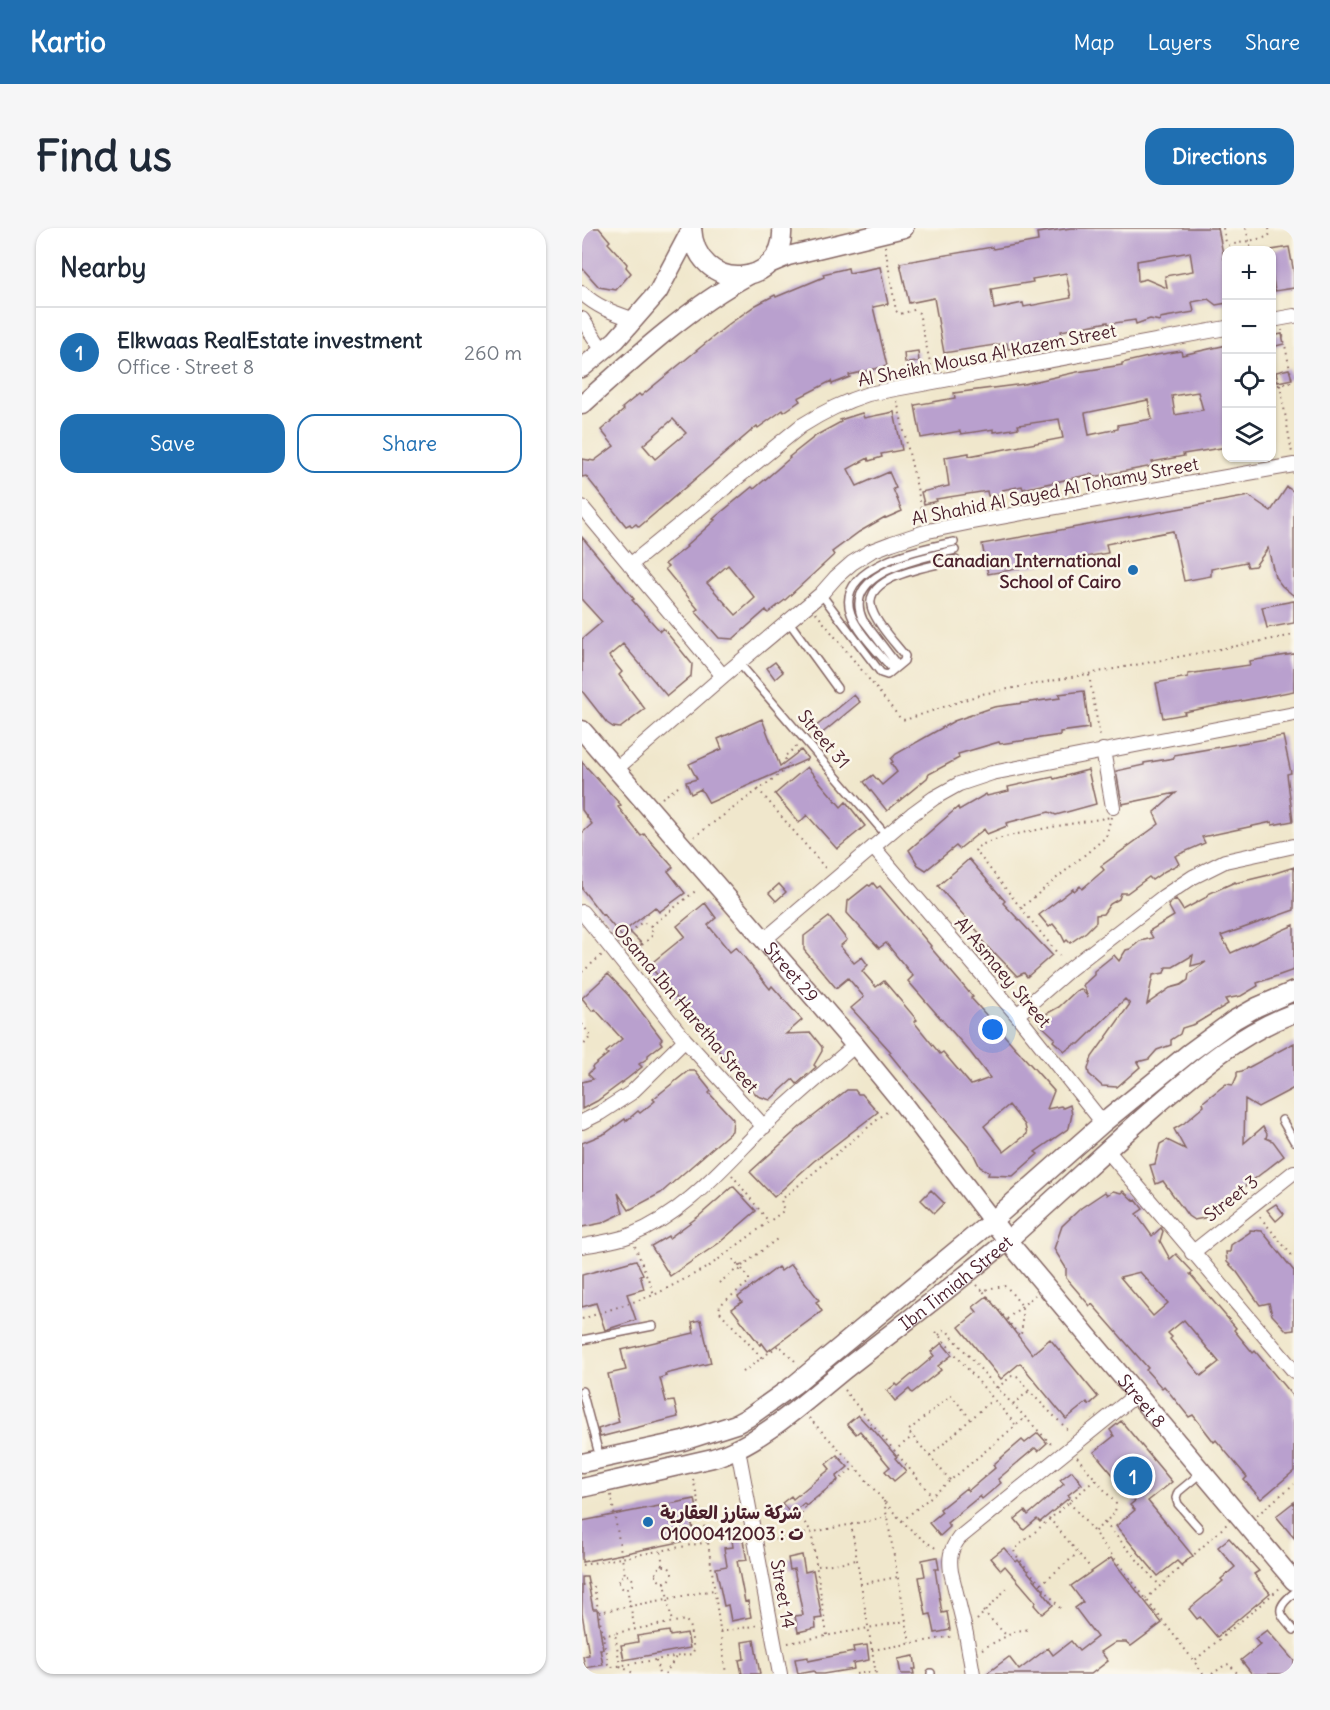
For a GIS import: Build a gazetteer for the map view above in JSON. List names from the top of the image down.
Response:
{
  "streets": {
    "street": [
      "Al Sheikh Mousa Al Kazem Street",
      "Al Shahid Al Sayed Al Tohamy Street",
      "Street 29",
      "Al Asmaey Street",
      "Osama Ibn Haretha Street",
      "Street 3",
      "Ibn Timiah Street",
      "Street 8",
      "Street 14"
    ],
    "lane": ["Street 31"]
  },
  "crossings": [
    ["Al Shahid Al Sayed Al Tohamy Street", "Street 31"],
    ["Al Shahid Al Sayed Al Tohamy Street", "Street 29"],
    ["Street 29", "Ibn Timiah Street"],
    ["Street 29", "Street 8"],
    ["Al Asmaey Street", "Ibn Timiah Street"],
    ["Ibn Timiah Street", "Street 8"],
    ["Ibn Timiah Street", "Street 14"]
  ],
  "places": ["Canadian International School of Cairo", "شركة ستارز العقارية ت : 01000412003"],
  "page": {
    "header": "Kartio",
    "nav": ["Map", "Layers", "Share"],
    "buttons": [
      "Directions",
      ["Save", "Share"]
    ],
    "title": "Find us",
    "heading": "Nearby",
    "map_buttons": ["+", "−"],
    "list": [
      {
        "mark": "1",
        "name": "Elkwaas RealEstate investment",
        "note": "Office · Street 8",
        "value": "260 m"
      }
    ],
    "pins": "1"
  }
}
